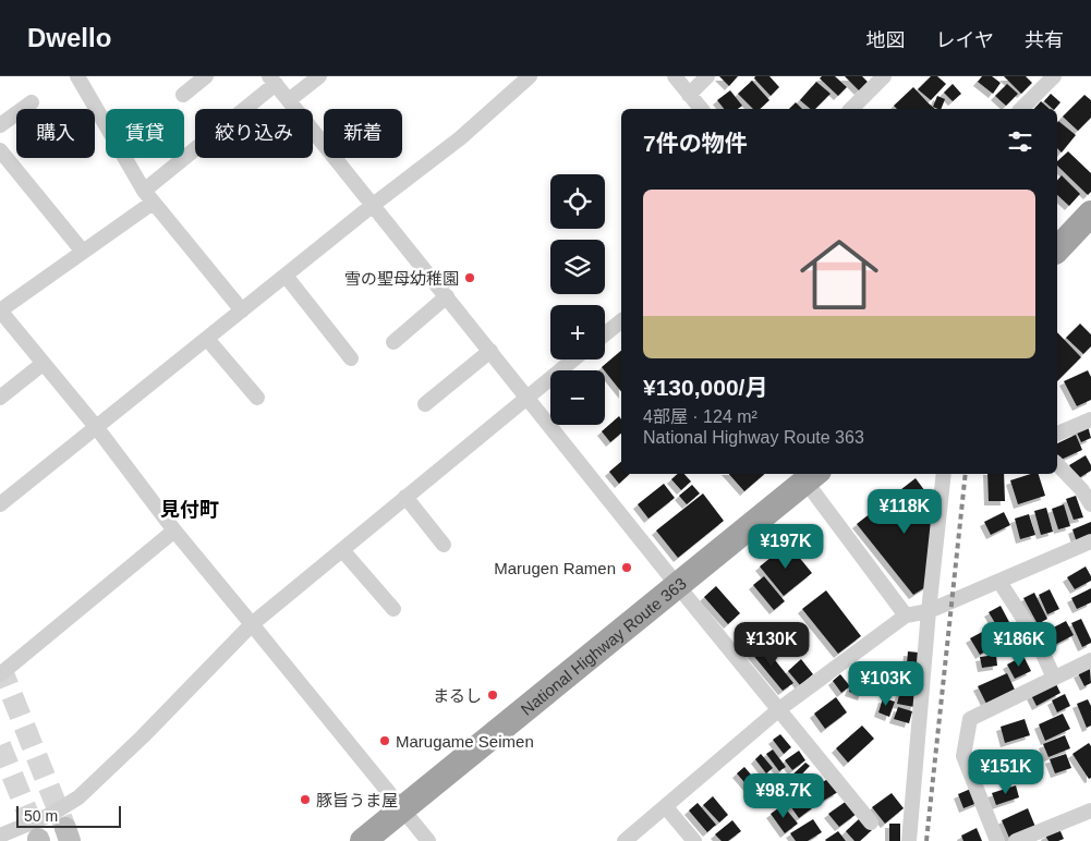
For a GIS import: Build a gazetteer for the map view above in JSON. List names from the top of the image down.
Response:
{
  "streets": {
    "highway": ["National Highway Route 363"]
  },
  "districts": ["見付町"],
  "places": [
    "雪の聖母幼稚園",
    "Marugen Ramen",
    "まるし",
    "Marugame Seimen",
    "豚旨うま屋"
  ],
  "scale_bar": "50 m",
  "page": {
    "header": "Dwello",
    "nav": ["地図", "レイヤ", "共有"],
    "chip": [
      "購入",
      "賃貸",
      "絞り込み",
      "新着"
    ],
    "heading": "7件の物件",
    "map_buttons": ["+", "−"],
    "list": [
      {
        "name": "¥130,000/月",
        "note": "4部屋 · 124 m² · National Highway Route 363"
      }
    ],
    "price": [
      "¥118K",
      "¥197K",
      "¥130K",
      "¥186K",
      "¥103K",
      "¥151K",
      "¥98.7K"
    ],
    "scale": "50 m"
  }
}
